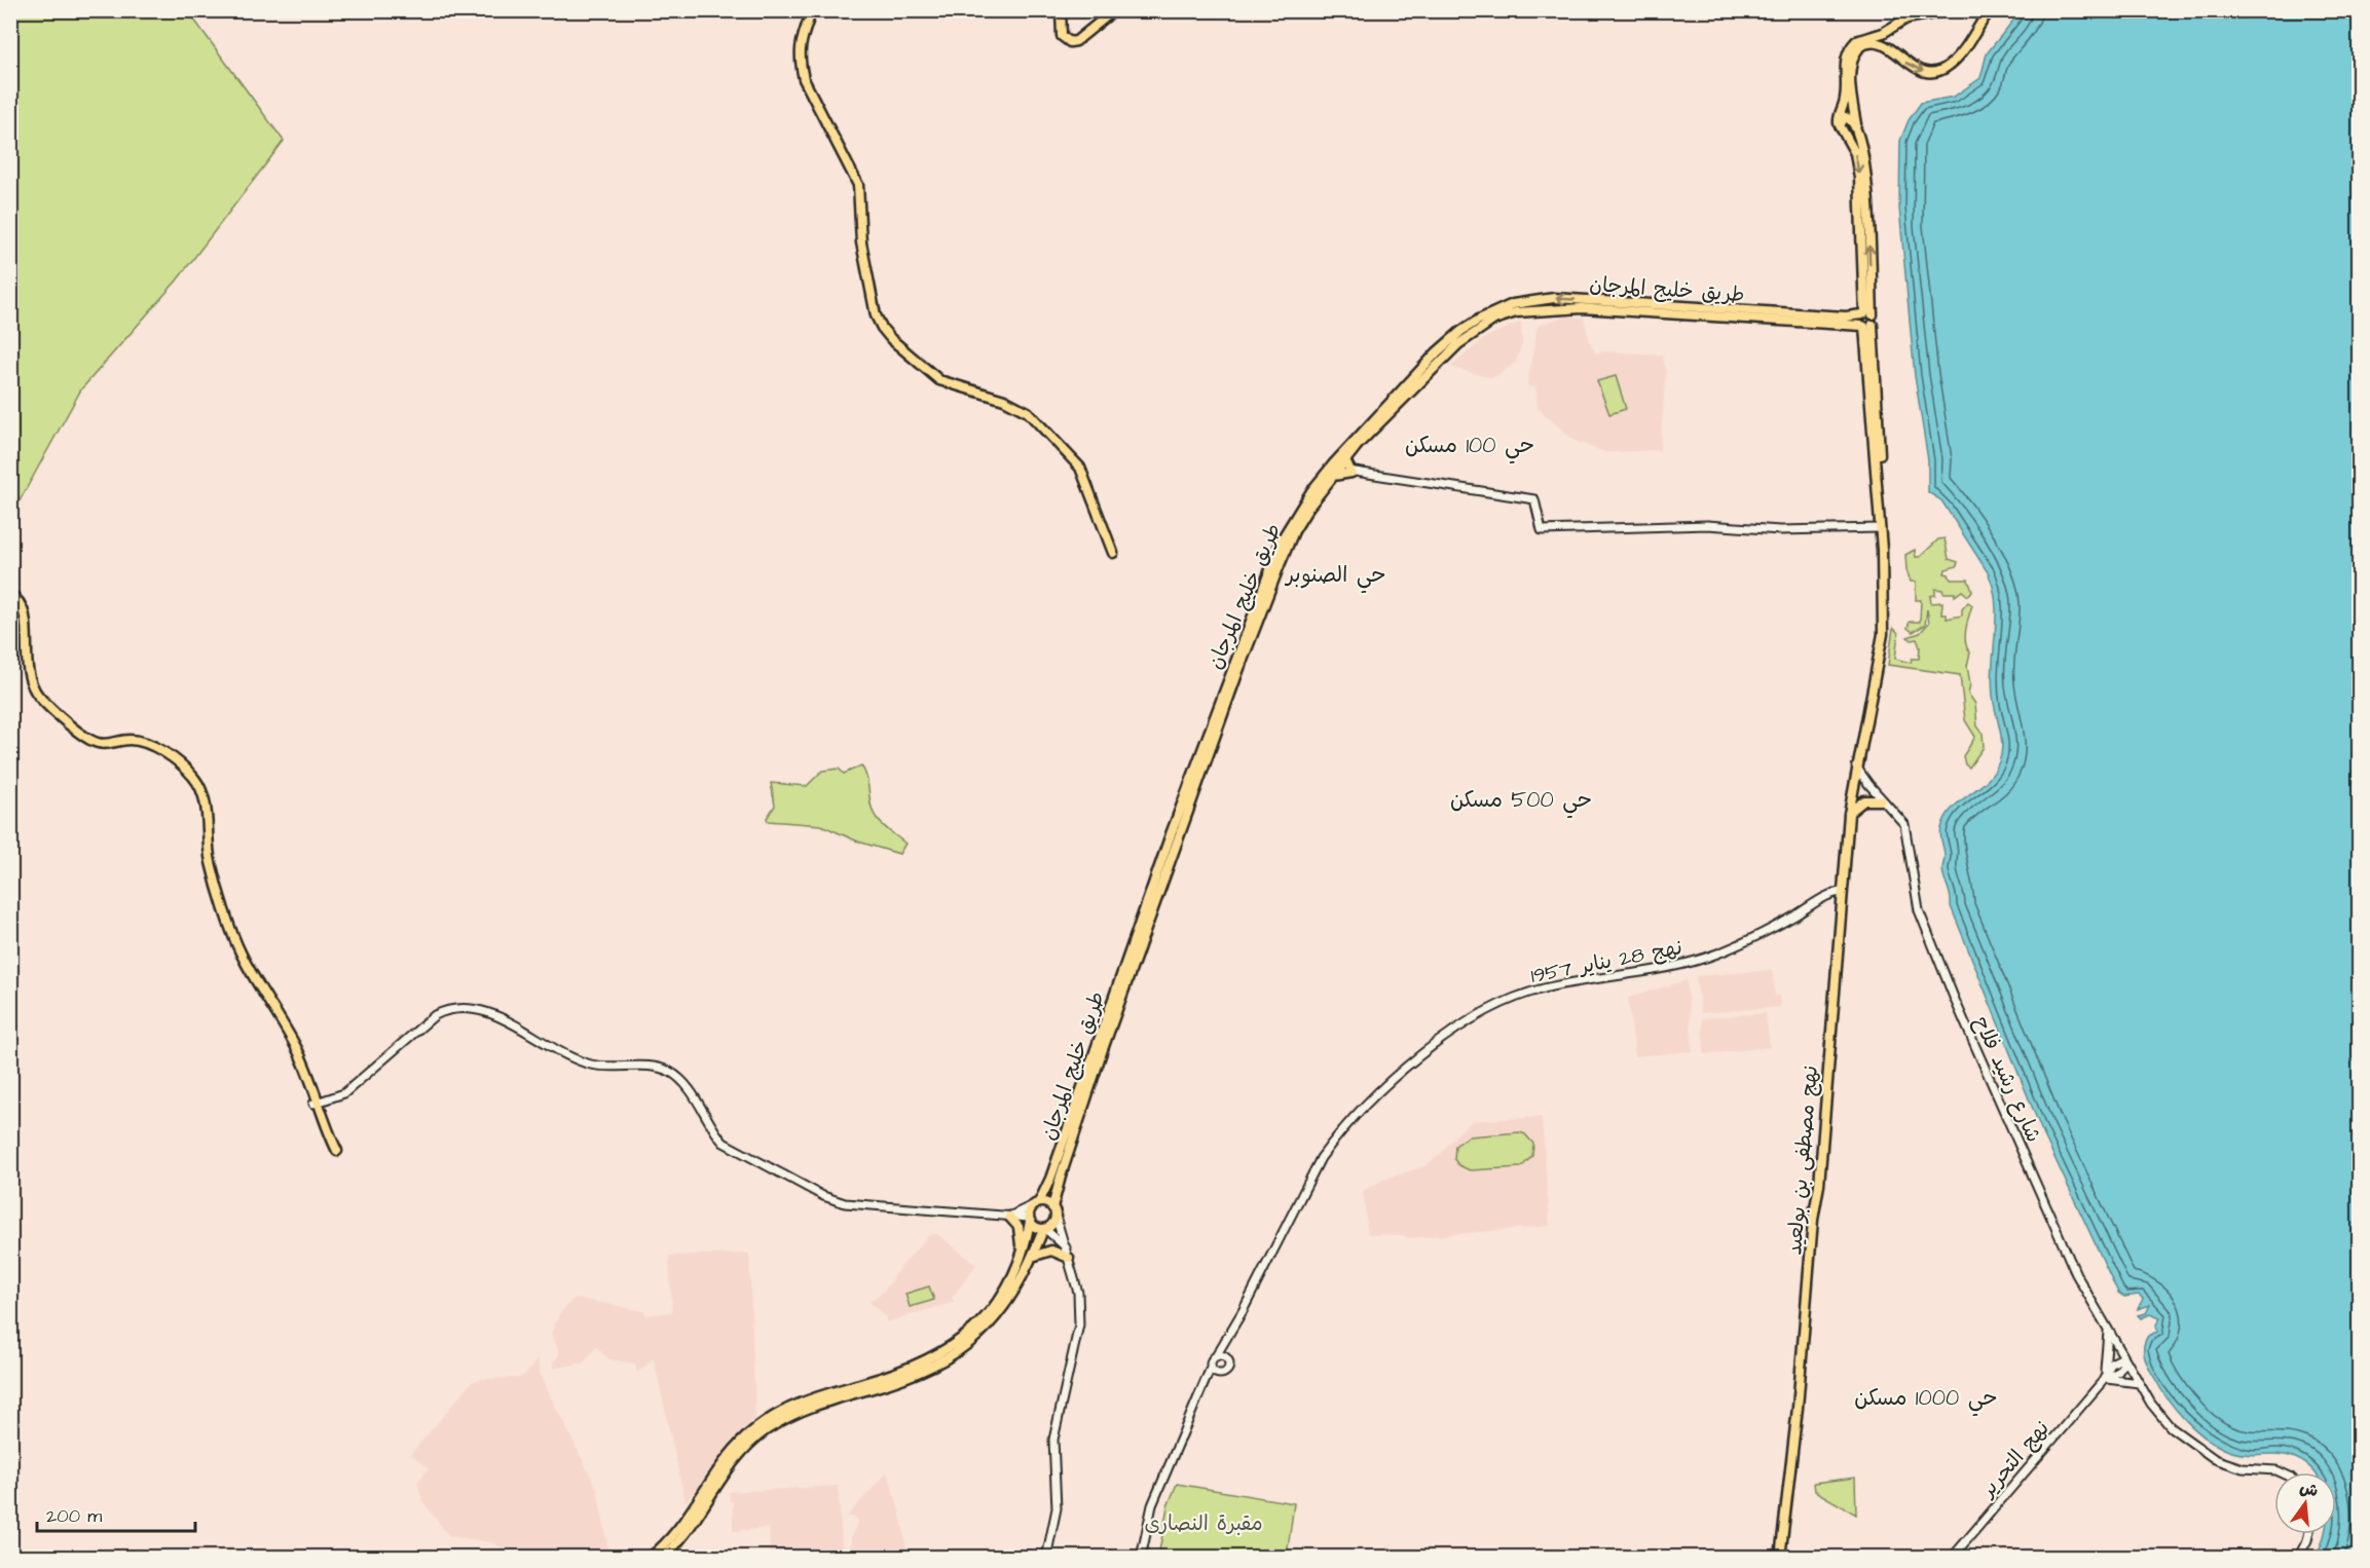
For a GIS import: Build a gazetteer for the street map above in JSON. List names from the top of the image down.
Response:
{
  "streets": {
    "main road": ["طريق خليج المرجان", "نهج مصطفى بن بولعيد"],
    "street": ["نهج 28 يناير 1957", "شارع رشيد فلاح", "نهج التحرير"]
  },
  "crossings": [
    ["نهج 28 يناير 1957", "نهج مصطفى بن بولعيد"],
    ["شارع رشيد فلاح", "نهج مصطفى بن بولعيد"],
    ["شارع رشيد فلاح", "نهج التحرير"]
  ],
  "districts": [
    "حي 100 مسكن",
    "حي الصنوبر",
    "حي 500 مسكن",
    "حي 1000 مسكن"
  ],
  "parks": ["مقبرة النصارى"],
  "scale_bar": "200 m",
  "north": "top"
}
